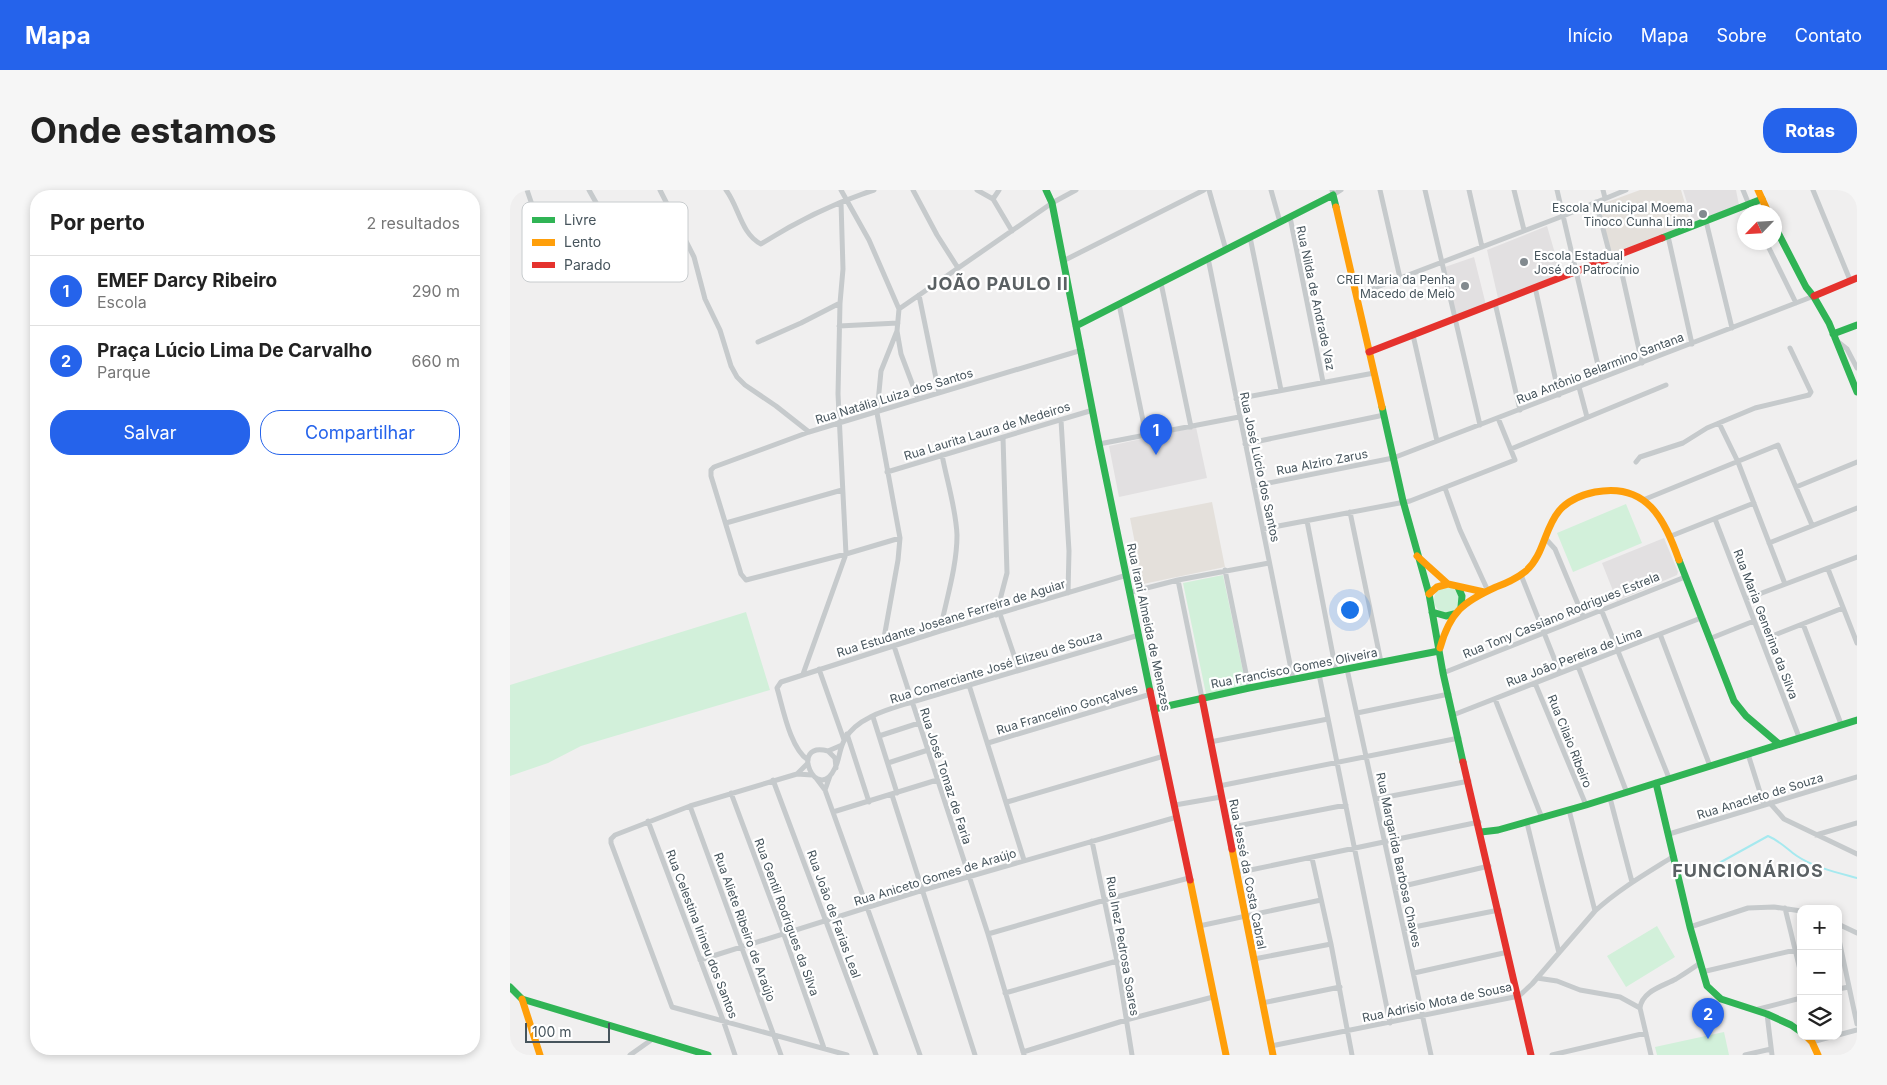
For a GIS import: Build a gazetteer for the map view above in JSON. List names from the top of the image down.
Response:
{
  "streets": {
    "street": [
      "Rua Nilda de Andrade Vaz",
      "Rua Antônio Belarmino Santana",
      "Rua Natália Luiza dos Santos",
      "Rua Laurita Laura de Medeiros",
      "Rua Alziro Zarus",
      "Rua José Lúcio dos Santos",
      "Rua Tony Cassiano Rodrigues Estrela",
      "Rua Estudante Joseane Ferreira de Aguiar",
      "Rua Maria Generina da Silva",
      "Rua Irani Almeida de Menezes",
      "Rua João Pereira de Lima",
      "Rua Comerciante José Elizeu de Souza",
      "Rua Francisco Gomes Oliveira",
      "Rua Francelino Gonçalves",
      "Rua Cilaio Ribeiro",
      "Rua José Tomaz de Faria",
      "Rua Anacleto de Souza",
      "Rua Margarida Barbosa Chaves",
      "Rua Jessé da Costa Cabral",
      "Rua Aniceto Gomes de Araújo",
      "Rua João de Farias Leal",
      "Rua Gentil Rodrigues da Silva",
      "Rua Aliete Ribeiro de Araújo",
      "Rua Celestina Irineu dos Santos",
      "Rua Inez Pedrosa Soares",
      "Rua Adrisio Mota de Sousa"
    ]
  },
  "crossings": [
    ["Rua Antônio Belarmino Santana", "Rua Alziro Zarus"],
    ["Rua Natália Luiza dos Santos", "Rua Irani Almeida de Menezes"],
    ["Rua Laurita Laura de Medeiros", "Rua Irani Almeida de Menezes"],
    ["Rua Alziro Zarus", "Rua José Lúcio dos Santos"],
    ["Rua José Lúcio dos Santos", "Rua Francisco Gomes Oliveira"],
    ["Rua Estudante Joseane Ferreira de Aguiar", "Rua Irani Almeida de Menezes"],
    ["Rua Estudante Joseane Ferreira de Aguiar", "Rua Comerciante José Elizeu de Souza"],
    ["Rua Estudante Joseane Ferreira de Aguiar", "Rua José Tomaz de Faria"],
    ["Rua Irani Almeida de Menezes", "Rua Comerciante José Elizeu de Souza"],
    ["Rua Irani Almeida de Menezes", "Rua Francisco Gomes Oliveira"],
    ["Rua Irani Almeida de Menezes", "Rua Francelino Gonçalves"],
    ["Rua Irani Almeida de Menezes", "Rua Aniceto Gomes de Araújo"],
    ["Rua João Pereira de Lima", "Rua Cilaio Ribeiro"],
    ["Rua Comerciante José Elizeu de Souza", "Rua José Tomaz de Faria"],
    ["Rua Francisco Gomes Oliveira", "Rua Margarida Barbosa Chaves"],
    ["Rua Francisco Gomes Oliveira", "Rua Jessé da Costa Cabral"],
    ["Rua José Tomaz de Faria", "Rua Aniceto Gomes de Araújo"],
    ["Rua Margarida Barbosa Chaves", "Rua Adrisio Mota de Sousa"],
    ["Rua Jessé da Costa Cabral", "Rua Adrisio Mota de Sousa"],
    ["Rua Aniceto Gomes de Araújo", "Rua João de Farias Leal"],
    ["Rua Aniceto Gomes de Araújo", "Rua Gentil Rodrigues da Silva"],
    ["Rua Aniceto Gomes de Araújo", "Rua Aliete Ribeiro de Araújo"],
    ["Rua Aniceto Gomes de Araújo", "Rua Celestina Irineu dos Santos"],
    ["Rua Aniceto Gomes de Araújo", "Rua Inez Pedrosa Soares"]
  ],
  "districts": ["JOÃO PAULO II", "FUNCIONÁRIOS"],
  "places": ["Escola Municipal Moema Tinoco Cunha Lima", "Escola Estadual José do Patrocínio", "CREI Maria da Penha Macedo de Melo"],
  "legend": ["Livre", "Lento", "Parado"],
  "scale_bar": "100 m",
  "north": "bottom left",
  "page": {
    "header": "Mapa",
    "nav": [
      "Início",
      "Mapa",
      "Sobre",
      "Contato"
    ],
    "buttons": [
      "Rotas",
      ["Salvar", "Compartilhar"]
    ],
    "title": "Onde estamos",
    "heading": ["Por perto", "2 resultados"],
    "list": [
      {
        "mark": "1",
        "name": "EMEF Darcy Ribeiro",
        "note": "Escola",
        "value": "290 m"
      },
      {
        "mark": "2",
        "name": "Praça Lúcio Lima De Carvalho",
        "note": "Parque",
        "value": "660 m"
      }
    ],
    "pins": ["1", "2"],
    "map_buttons": ["+", "−"],
    "scale": "100 m"
  }
}
